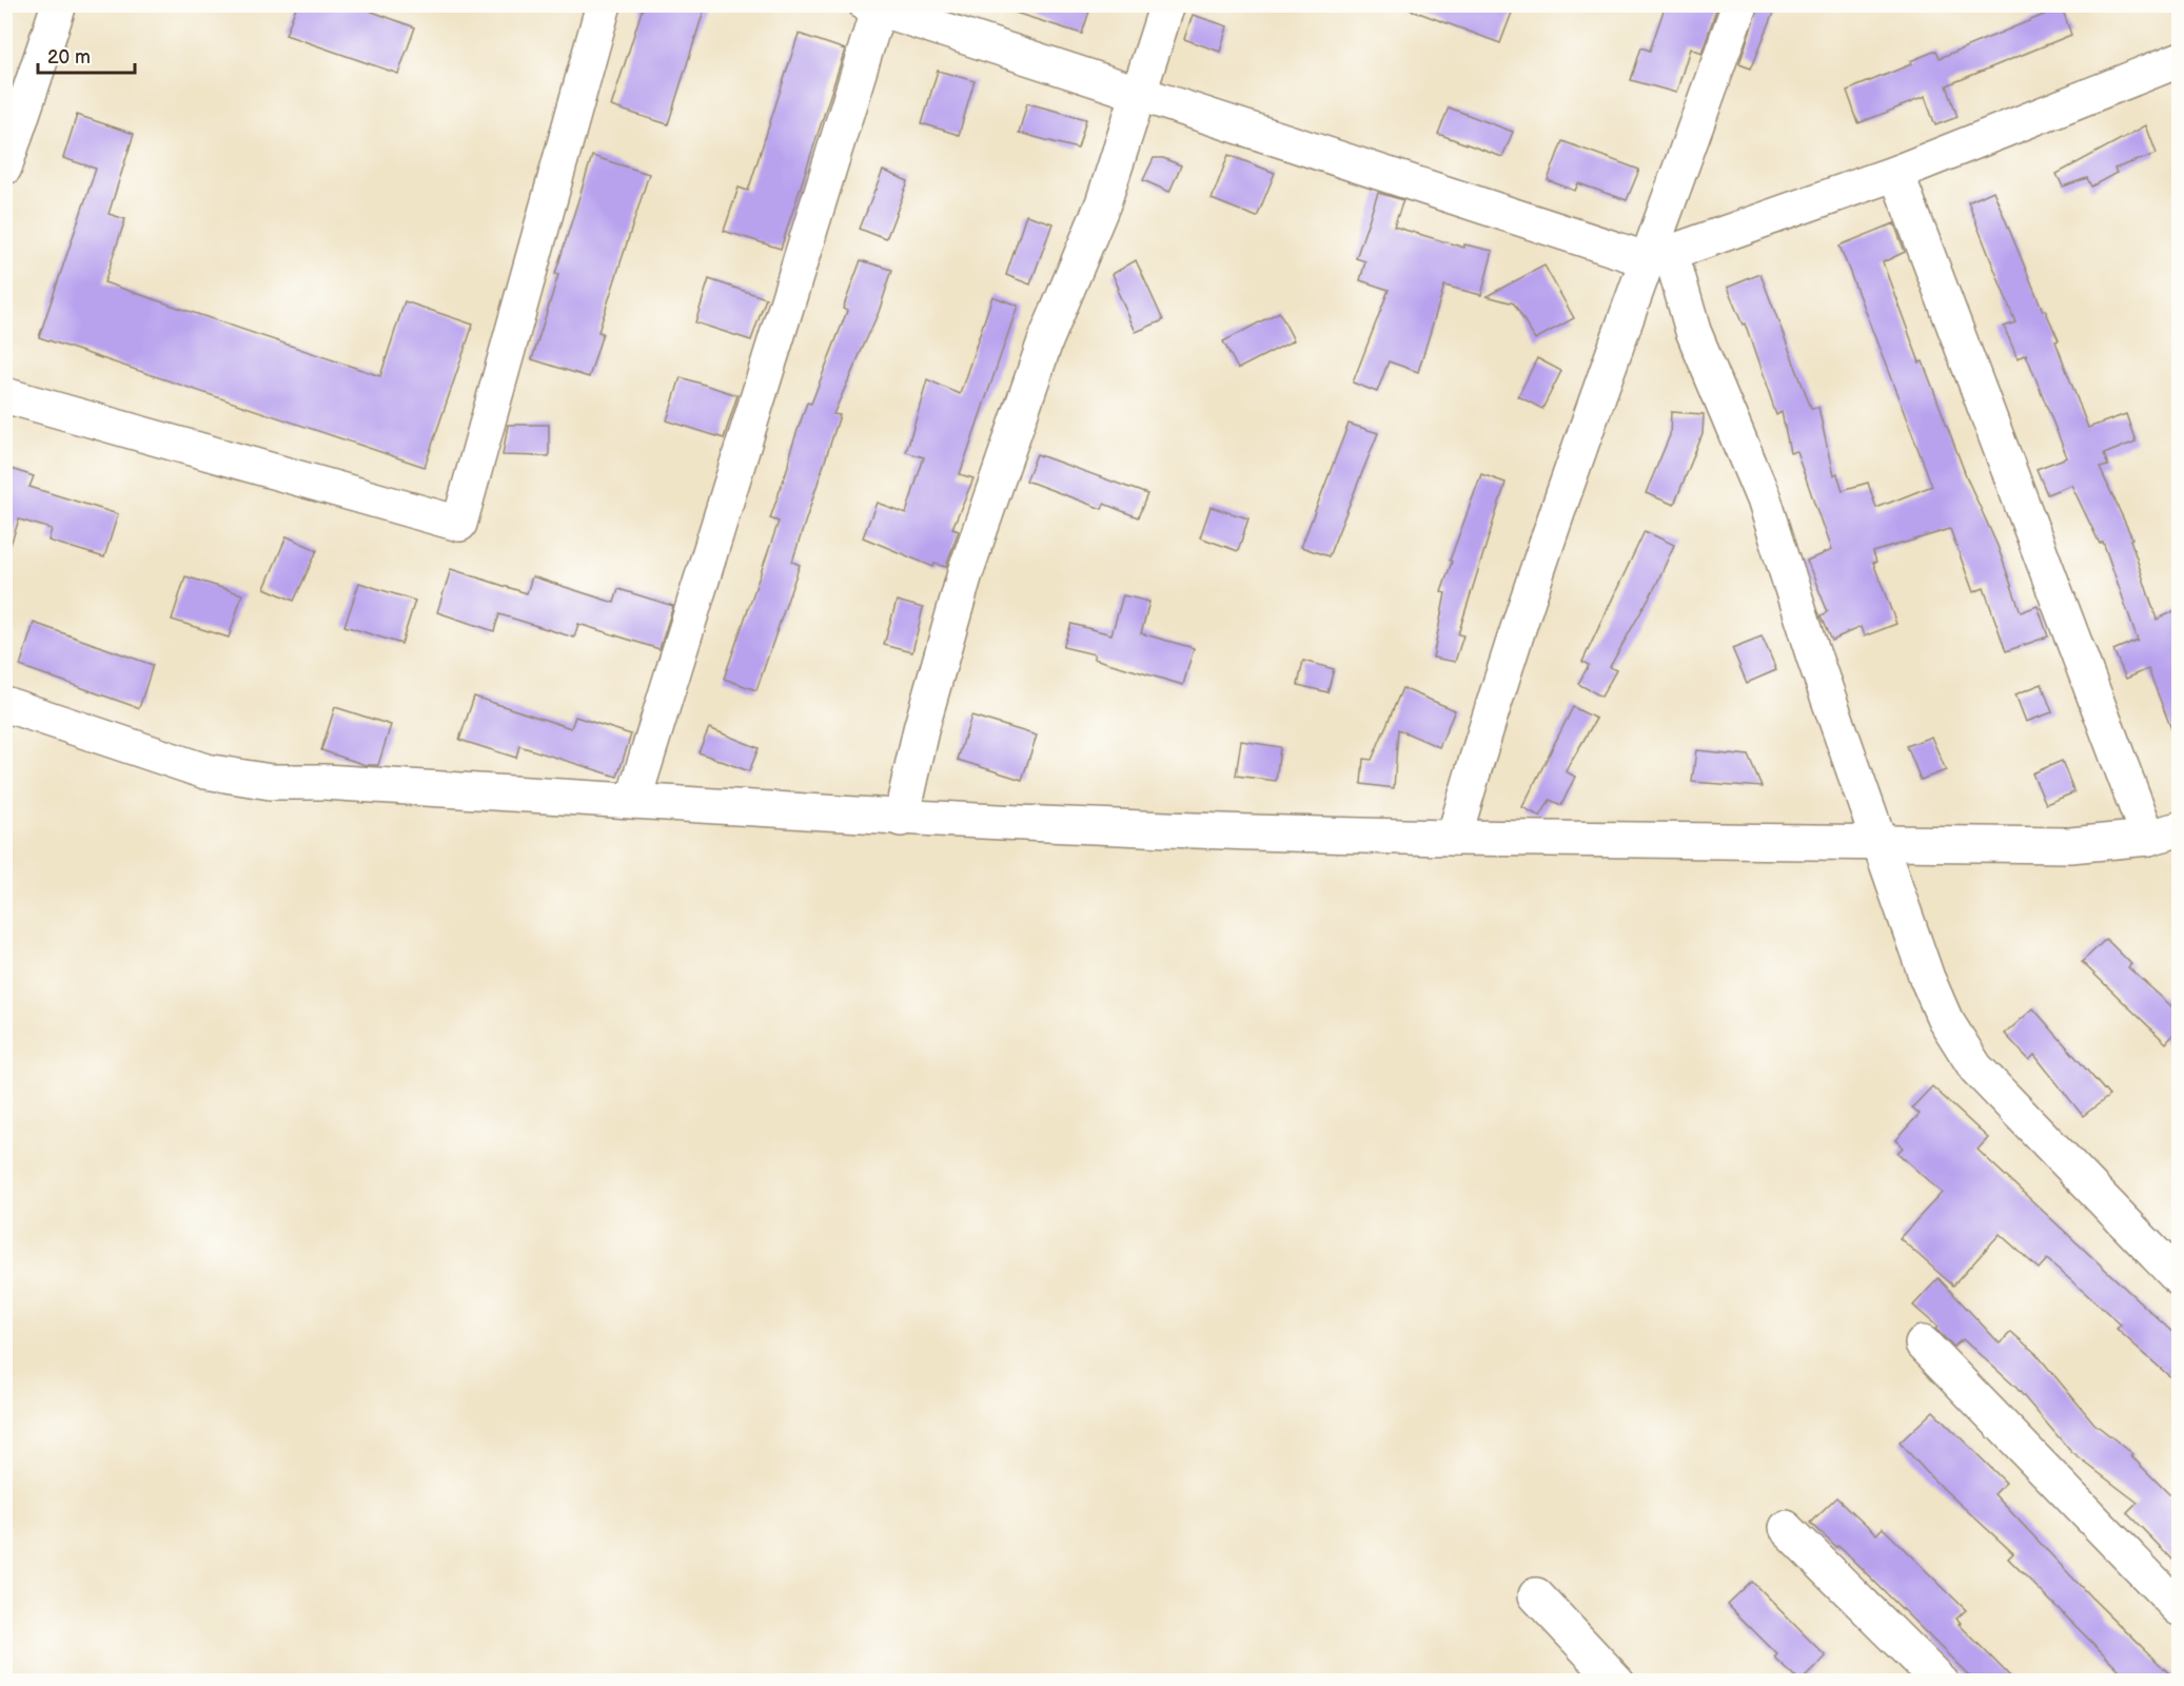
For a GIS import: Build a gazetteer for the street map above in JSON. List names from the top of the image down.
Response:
{
  "scale_bar": "20 m"
}
